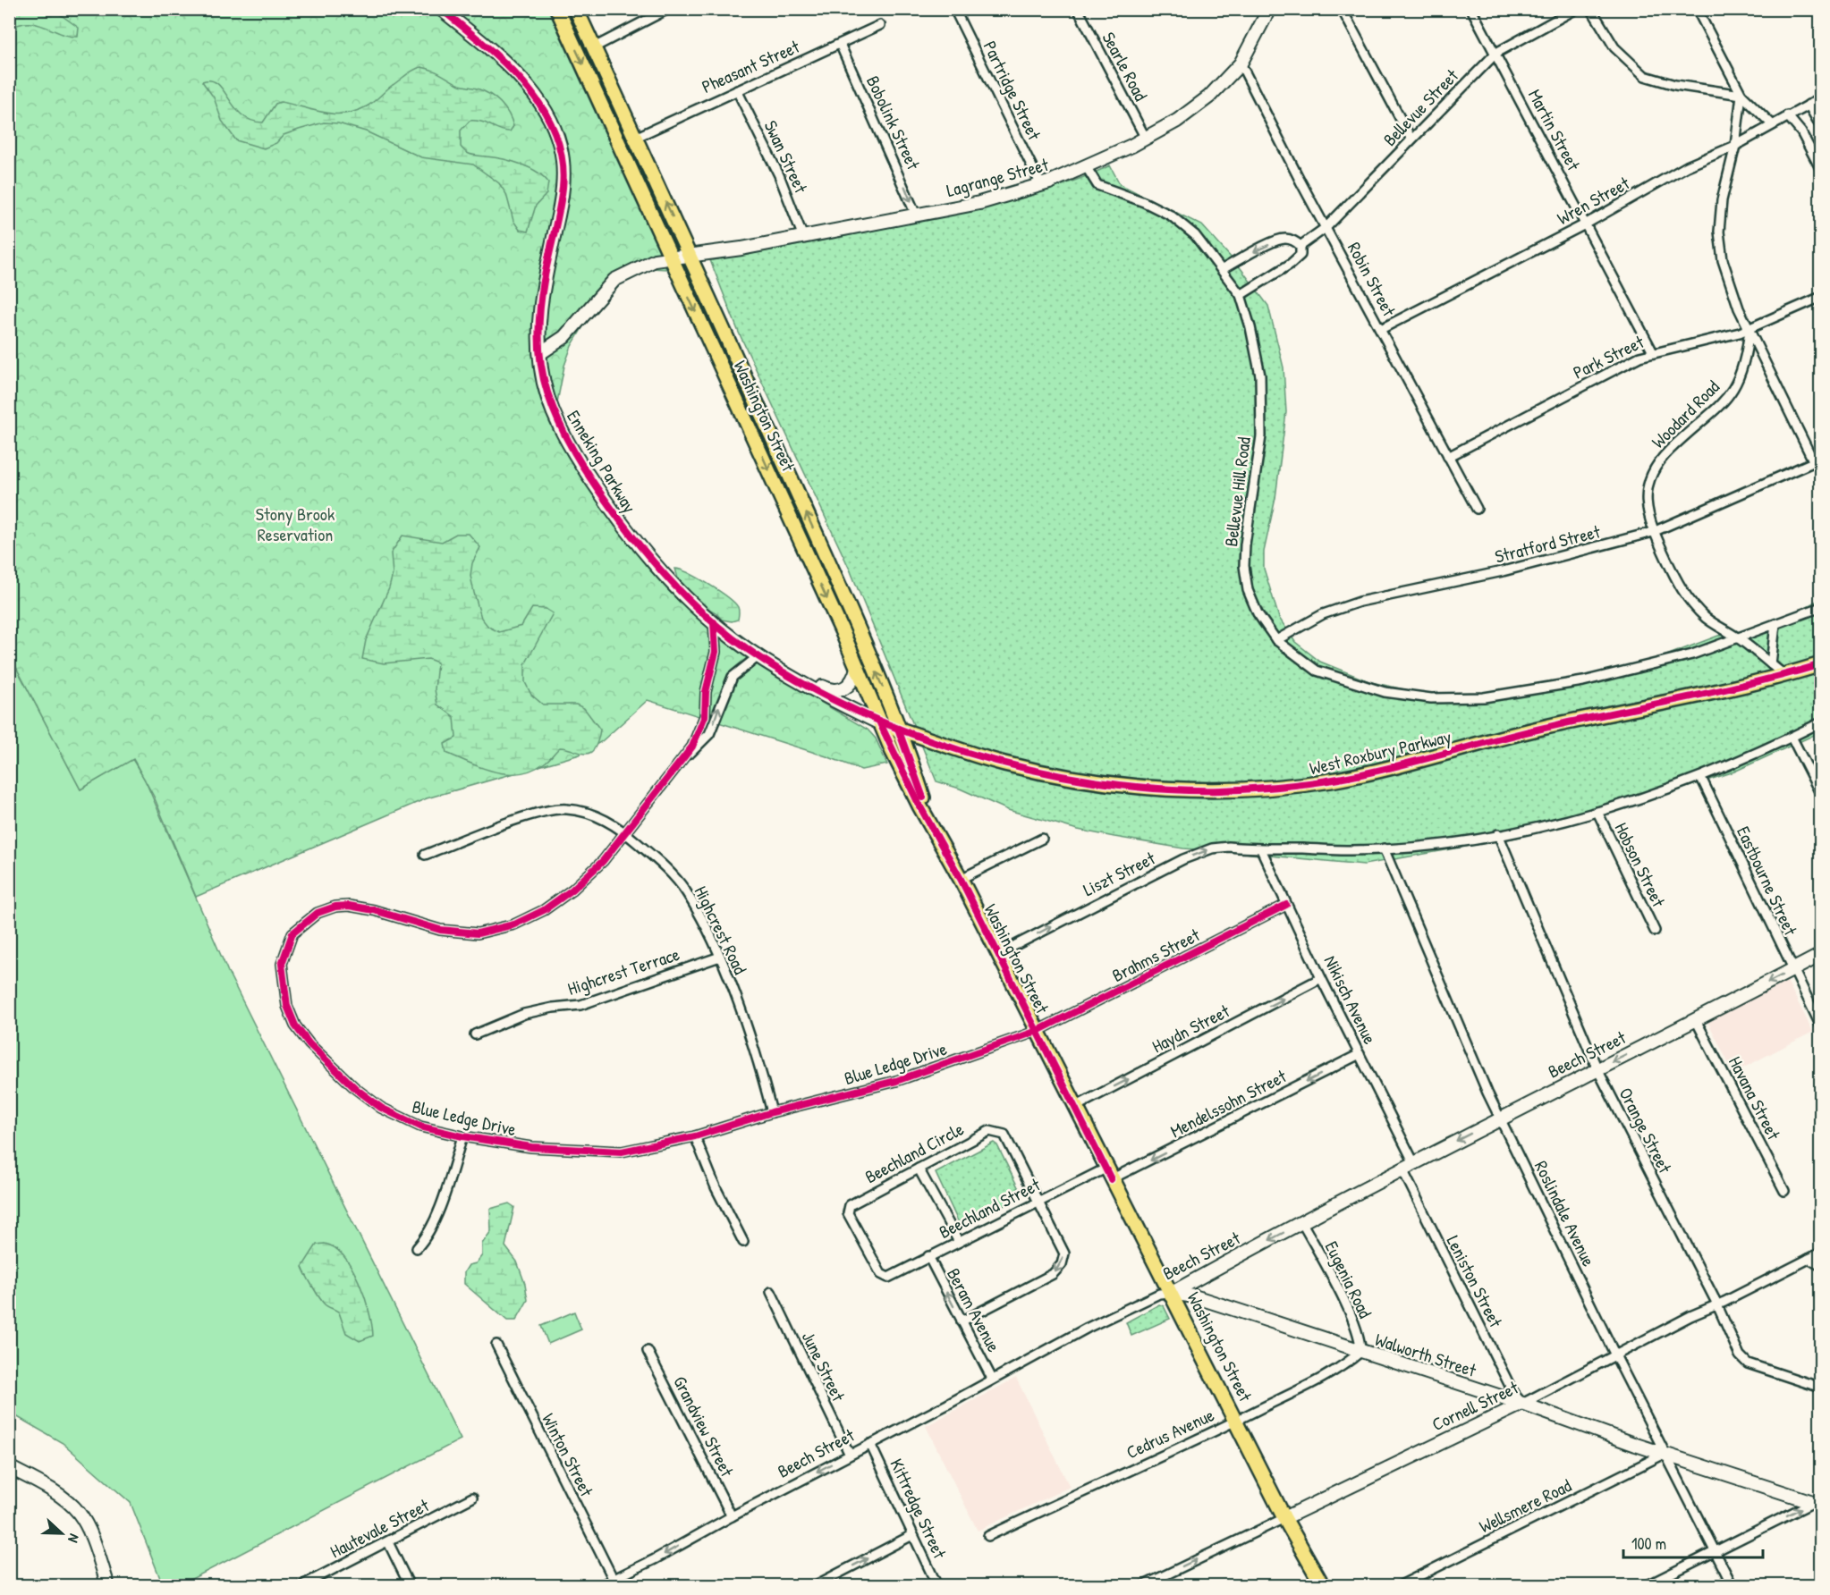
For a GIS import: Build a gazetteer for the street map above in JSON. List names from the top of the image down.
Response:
{
  "streets": {
    "main road": [
      "Lagrange Street",
      "Washington Street",
      "Enneking Parkway",
      "West Roxbury Parkway",
      "Beech Street",
      "Walworth Street",
      "Cornell Street"
    ],
    "street": [
      "Pheasant Street",
      "Searle Road",
      "Partridge Street",
      "Bellevue Street",
      "Bobolink Street",
      "Martin Street",
      "Swan Street",
      "Wren Street",
      "Robin Street",
      "Park Street",
      "Woodard Road",
      "Bellevue Hill Road",
      "Stratford Street",
      "Hobson Street",
      "Liszt Street",
      "Eastbourne Street",
      "Highcrest Road",
      "Brahms Street",
      "Highcrest Terrace",
      "Nikisch Avenue",
      "Haydn Street",
      "Blue Ledge Drive",
      "Havana Street",
      "Mendelssohn Street",
      "Orange Street",
      "Beechland Circle",
      "Beechland Street",
      "Roslindale Avenue",
      "Eugenia Road",
      "Leniston Street",
      "Beram Avenue",
      "June Street",
      "Grandview Street",
      "Cedrus Avenue",
      "Winton Street",
      "Wellsmere Road",
      "Kittredge Street",
      "Hautevale Street"
    ]
  },
  "crossings": [
    ["Pheasant Street", "Bobolink Street"],
    ["Pheasant Street", "Swan Street"],
    ["Pheasant Street", "Washington Street"],
    ["Searle Road", "Lagrange Street"],
    ["Partridge Street", "Lagrange Street"],
    ["Bellevue Street", "Martin Street"],
    ["Bellevue Street", "Robin Street"],
    ["Bellevue Street", "Bellevue Hill Road"],
    ["Bobolink Street", "Lagrange Street"],
    ["Martin Street", "Wren Street"],
    ["Martin Street", "Park Street"],
    ["Swan Street", "Lagrange Street"],
    ["Lagrange Street", "Robin Street"],
    ["Lagrange Street", "Washington Street"],
    ["Lagrange Street", "Enneking Parkway"],
    ["Lagrange Street", "Bellevue Hill Road"],
    ["Wren Street", "Robin Street"],
    ["Wren Street", "Woodard Road"],
    ["Robin Street", "Park Street"],
    ["Park Street", "Woodard Road"],
    ["Woodard Road", "Bellevue Hill Road"],
    ["Woodard Road", "Stratford Street"],
    ["Woodard Road", "West Roxbury Parkway"],
    ["Washington Street", "Enneking Parkway"],
    ["Washington Street", "West Roxbury Parkway"],
    ["Washington Street", "Liszt Street"],
    ["Washington Street", "Brahms Street"],
    ["Washington Street", "Haydn Street"],
    ["Washington Street", "Beech Street"],
    ["Washington Street", "Blue Ledge Drive"],
    ["Washington Street", "Mendelssohn Street"],
    ["Washington Street", "Beechland Street"],
    ["Washington Street", "Walworth Street"],
    ["Washington Street", "Cornell Street"],
    ["Washington Street", "Cedrus Avenue"],
    ["Enneking Parkway", "West Roxbury Parkway"],
    ["Enneking Parkway", "Blue Ledge Drive"],
    ["Bellevue Hill Road", "Stratford Street"],
    ["Liszt Street", "Nikisch Avenue"],
    ["Eastbourne Street", "Beech Street"],
    ["Highcrest Road", "Highcrest Terrace"],
    ["Highcrest Road", "Blue Ledge Drive"],
    ["Brahms Street", "Nikisch Avenue"],
    ["Brahms Street", "Blue Ledge Drive"],
    ["Nikisch Avenue", "Haydn Street"],
    ["Nikisch Avenue", "Beech Street"],
    ["Nikisch Avenue", "Mendelssohn Street"],
    ["Beech Street", "Havana Street"],
    ["Beech Street", "Orange Street"],
    ["Beech Street", "Roslindale Avenue"],
    ["Beech Street", "Eugenia Road"],
    ["Beech Street", "Leniston Street"],
    ["Beech Street", "Beram Avenue"],
    ["Beech Street", "Walworth Street"],
    ["Beech Street", "June Street"],
    ["Beech Street", "Grandview Street"],
    ["Beech Street", "Winton Street"],
    ["Beech Street", "Kittredge Street"],
    ["Mendelssohn Street", "Beechland Street"],
    ["Orange Street", "Cornell Street"],
    ["Beechland Circle", "Beechland Street"],
    ["Beechland Circle", "Beram Avenue"],
    ["Beechland Street", "Beram Avenue"],
    ["Roslindale Avenue", "Walworth Street"],
    ["Roslindale Avenue", "Cornell Street"],
    ["Roslindale Avenue", "Wellsmere Road"],
    ["Eugenia Road", "Walworth Street"],
    ["Eugenia Road", "Cedrus Avenue"],
    ["Leniston Street", "Walworth Street"],
    ["Leniston Street", "Cornell Street"],
    ["Walworth Street", "Cornell Street"],
    ["Walworth Street", "Cedrus Avenue"],
    ["Walworth Street", "Wellsmere Road"]
  ],
  "one_way": [
    "Bobolink Street",
    "Liszt Street",
    "Haydn Street",
    "Beech Street",
    "Mendelssohn Street",
    "Beram Avenue"
  ],
  "parks": ["Stony Brook Reservation"],
  "scale_bar": "100 m",
  "north": "right"
}
